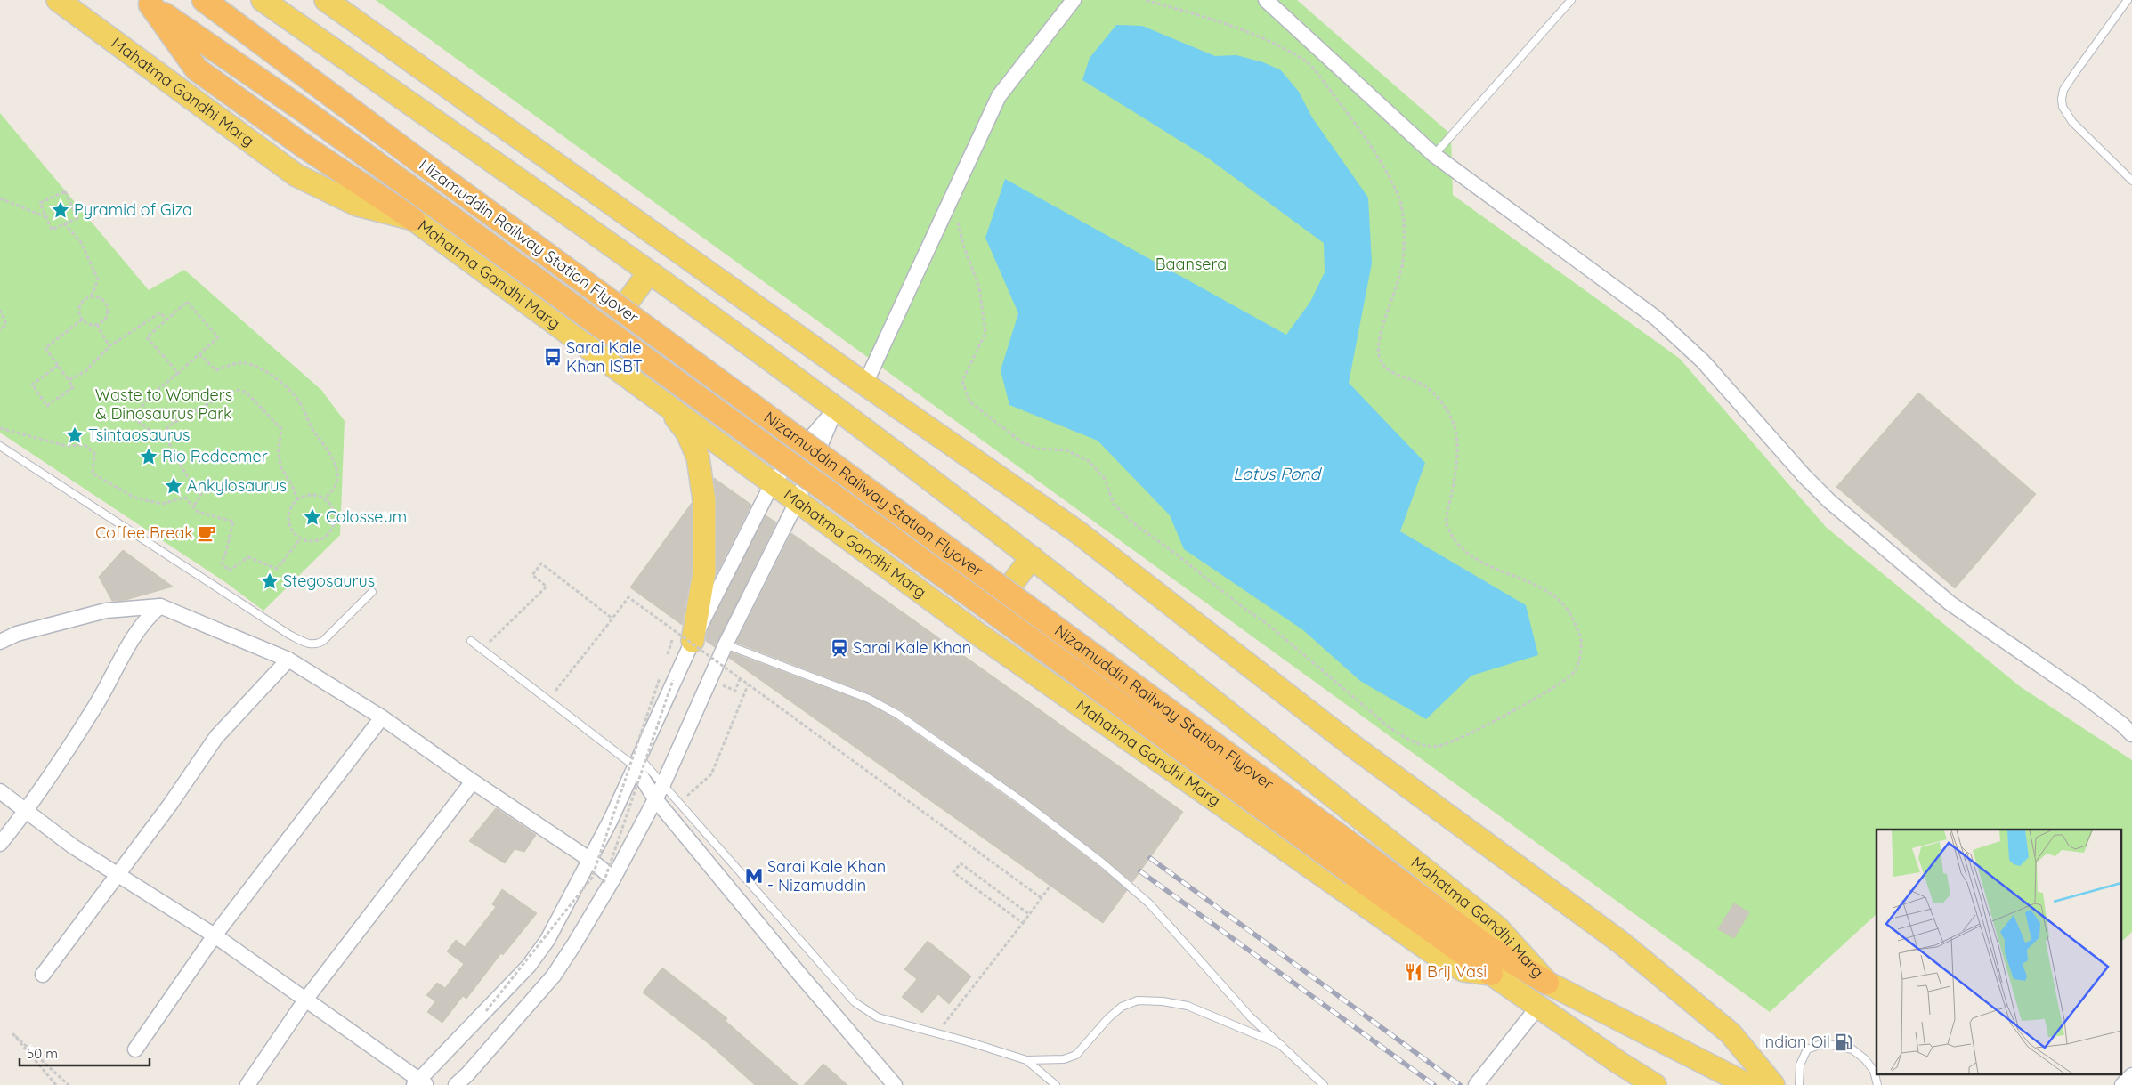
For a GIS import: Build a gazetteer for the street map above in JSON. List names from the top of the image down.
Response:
{
  "streets": {
    "highway": ["Nizamuddin Railway Station Flyover"],
    "main road": ["Mahatma Gandhi Marg"]
  },
  "crossings": [
    ["Mahatma Gandhi Marg", "Nizamuddin Railway Station Flyover"]
  ],
  "water": ["Lotus Pond"],
  "parks": ["Baansera", "Waste to Wonders & Dinosaurus Park"],
  "places": {
    "place": [
      "Pyramid of Giza",
      "Tsintaosaurus",
      "Rio Redeemer",
      "Ankylosaurus",
      "Colosseum",
      "Stegosaurus"
    ],
    "bus stop": ["Sarai Kale Khan ISBT"],
    "cafe": ["Coffee Break"],
    "station": ["Sarai Kale Khan"],
    "metro station": ["Sarai Kale Khan - Nizamuddin"],
    "restaurant": ["Brij Vasi"],
    "fuel station": ["Indian Oil"]
  },
  "scale_bar": "50 m"
}
